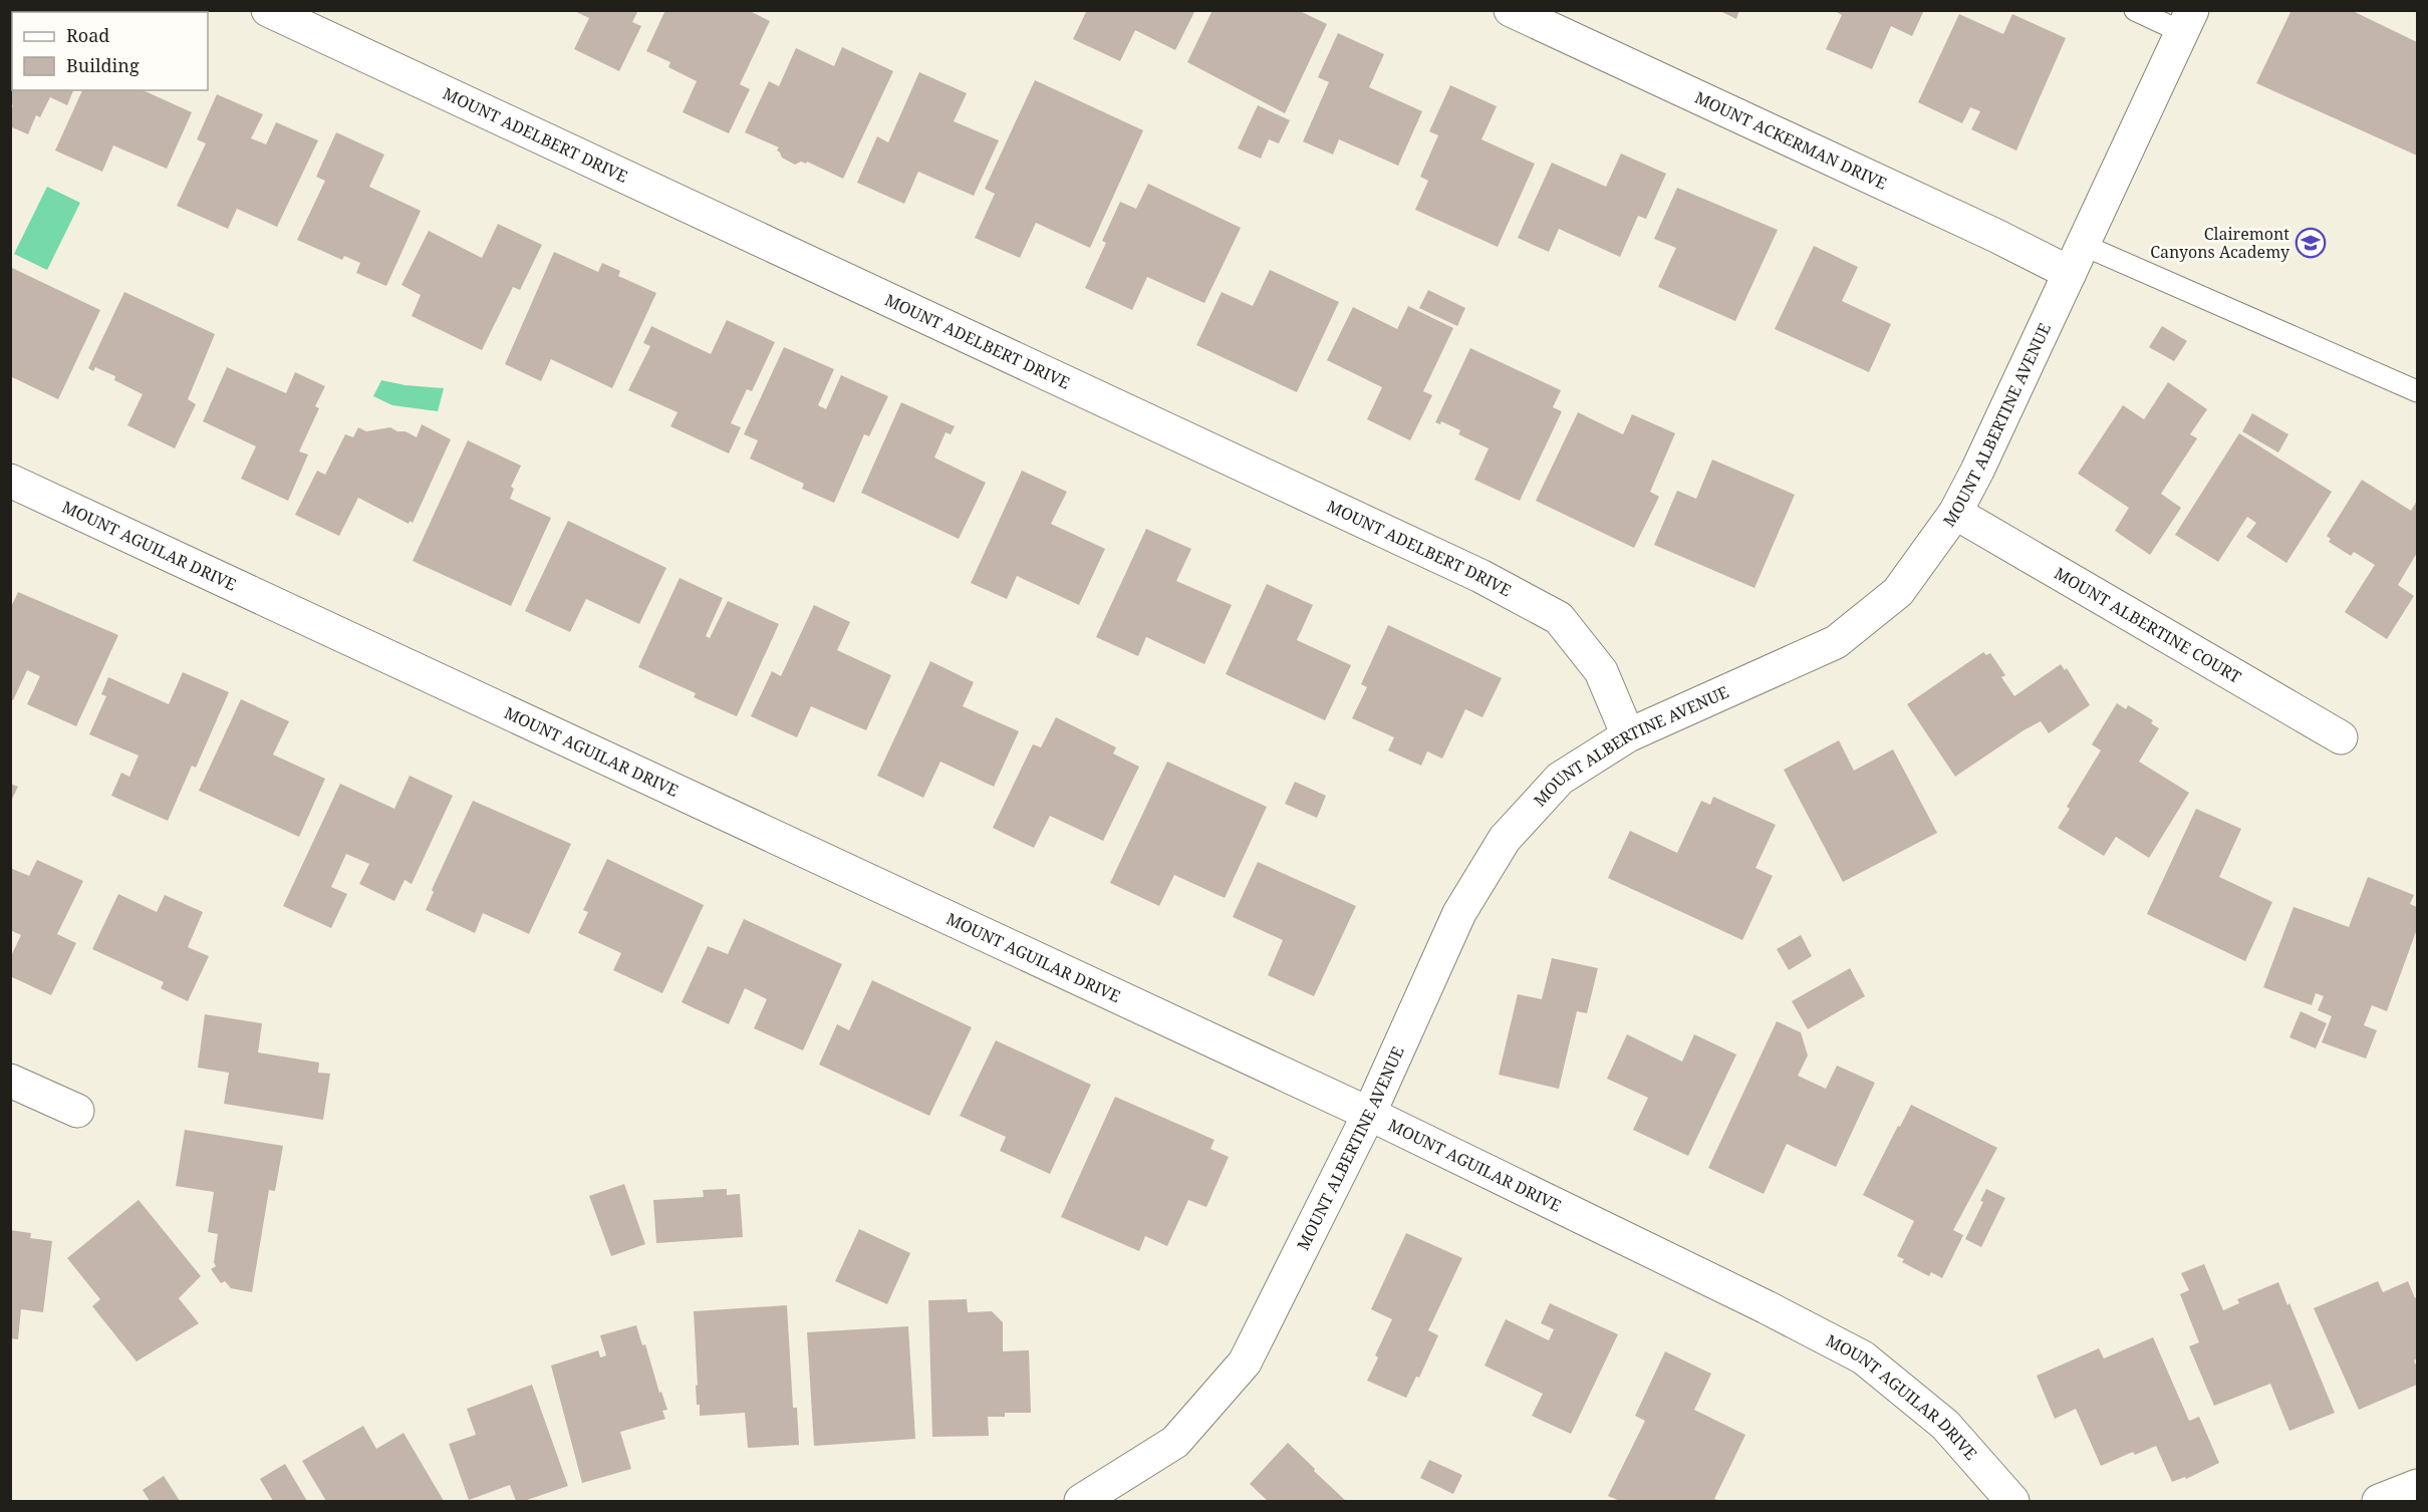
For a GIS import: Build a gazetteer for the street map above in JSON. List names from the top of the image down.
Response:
{
  "streets": {
    "street": [
      "MOUNT ADELBERT DRIVE",
      "MOUNT ACKERMAN DRIVE",
      "MOUNT ALBERTINE AVENUE",
      "MOUNT AGUILAR DRIVE",
      "MOUNT ALBERTINE COURT"
    ]
  },
  "crossings": [
    ["MOUNT ADELBERT DRIVE", "MOUNT ALBERTINE AVENUE"],
    ["MOUNT ACKERMAN DRIVE", "MOUNT ALBERTINE AVENUE"],
    ["MOUNT ALBERTINE AVENUE", "MOUNT AGUILAR DRIVE"],
    ["MOUNT ALBERTINE AVENUE", "MOUNT ALBERTINE COURT"]
  ],
  "places": {
    "school or university": ["Clairemont Canyons Academy"]
  },
  "legend": ["Road", "Building"]
}
